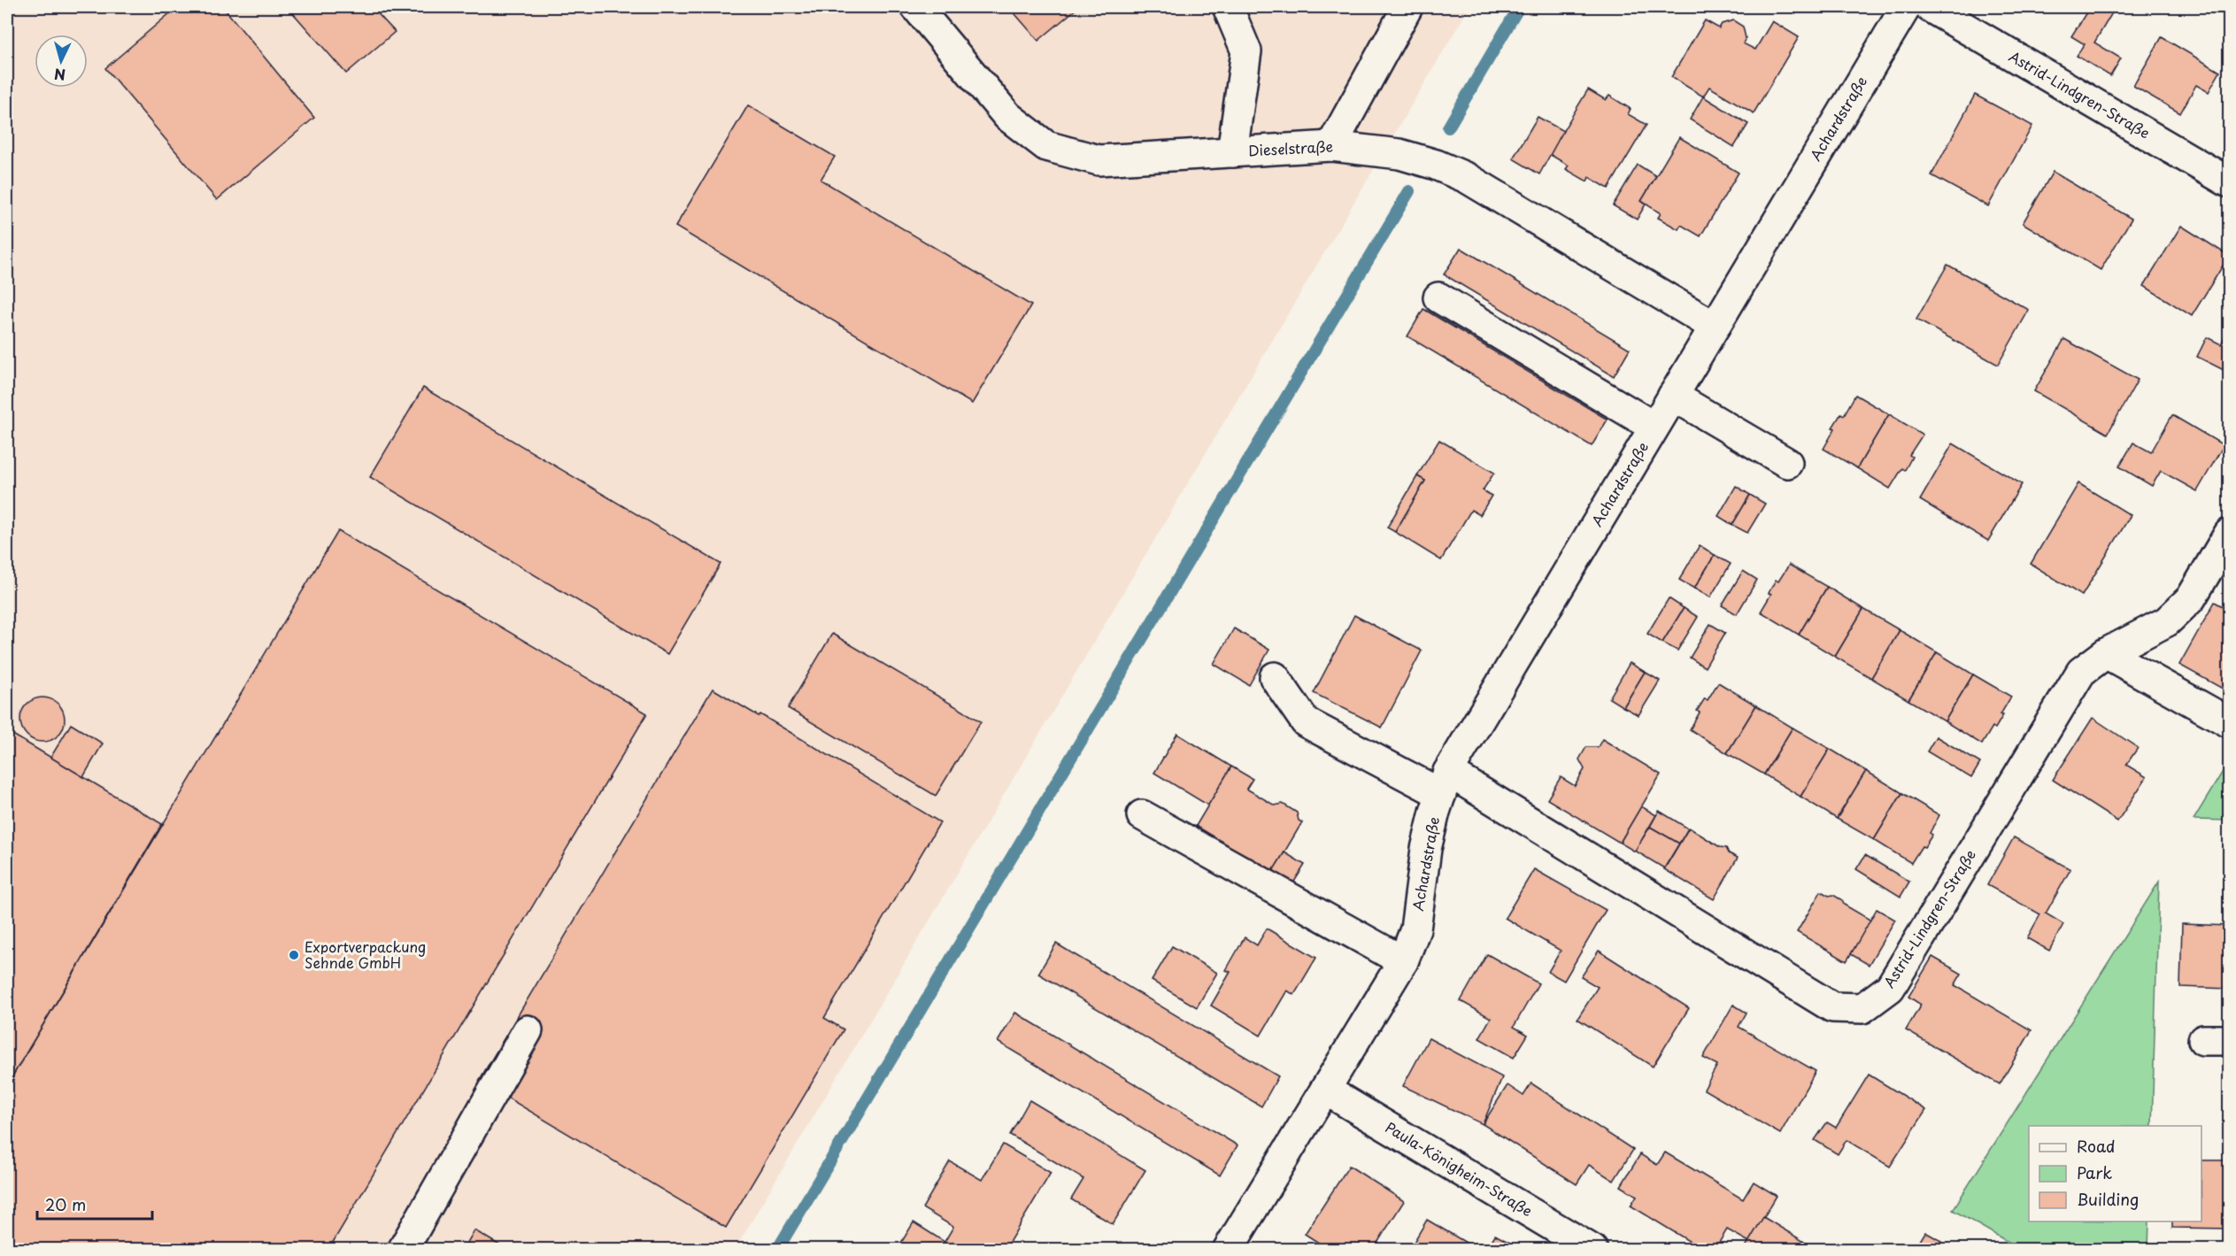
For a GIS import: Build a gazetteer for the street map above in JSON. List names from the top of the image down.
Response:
{
  "streets": {
    "street": [
      "Astrid-Lindgren-Straße",
      "Achardstraße",
      "Dieselstraße",
      "Paula-Königheim-Straße"
    ]
  },
  "crossings": [
    ["Astrid-Lindgren-Straße", "Achardstraße"],
    ["Achardstraße", "Dieselstraße"],
    ["Achardstraße", "Paula-Königheim-Straße"]
  ],
  "places": ["Exportverpackung Sehnde GmbH"],
  "legend": ["Road", "Park", "Building"],
  "scale_bar": "20 m",
  "north": "bottom"
}
